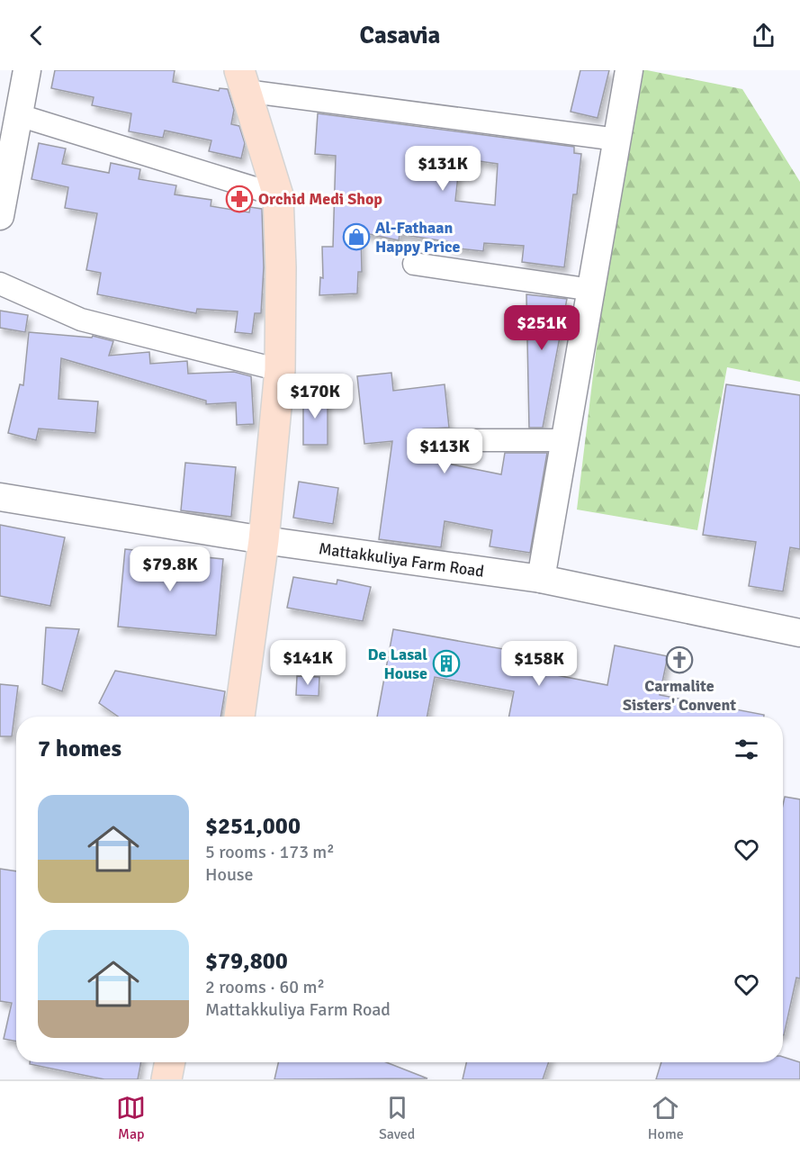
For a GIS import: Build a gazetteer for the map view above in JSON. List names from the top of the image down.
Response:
{
  "streets": {
    "street": ["Mattakkuliya Farm Road"]
  },
  "places": {
    "pharmacy": ["Orchid Medi Shop"],
    "shop": ["Al-Fathaan Happy Price"],
    "church": ["Carmalite Sisters' Convent"],
    "building": ["De Lasal House"]
  },
  "page": {
    "header": "Casavia",
    "price": [
      "$131K",
      "$251K",
      "$170K",
      "$113K",
      "$79.8K",
      "$141K",
      "$158K"
    ],
    "heading": "7 homes",
    "list": [
      {
        "name": "$251,000",
        "note": "5 rooms · 173 m² · House"
      },
      {
        "name": "$79,800",
        "note": "2 rooms · 60 m² · Mattakkuliya Farm Road"
      }
    ],
    "tabs": ["Map", "Saved", "Home"]
  }
}
